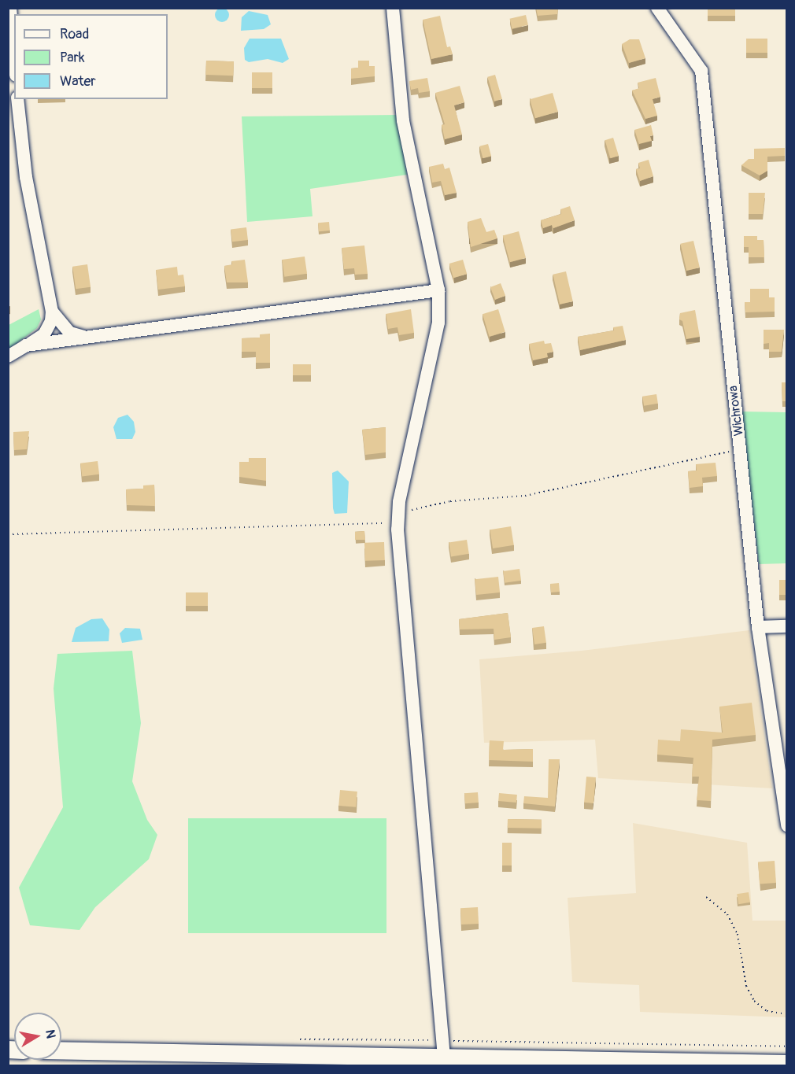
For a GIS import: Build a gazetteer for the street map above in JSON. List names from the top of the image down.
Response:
{
  "streets": {
    "street": ["Wichrowa"]
  },
  "legend": ["Road", "Park", "Water"],
  "north": "right"
}
